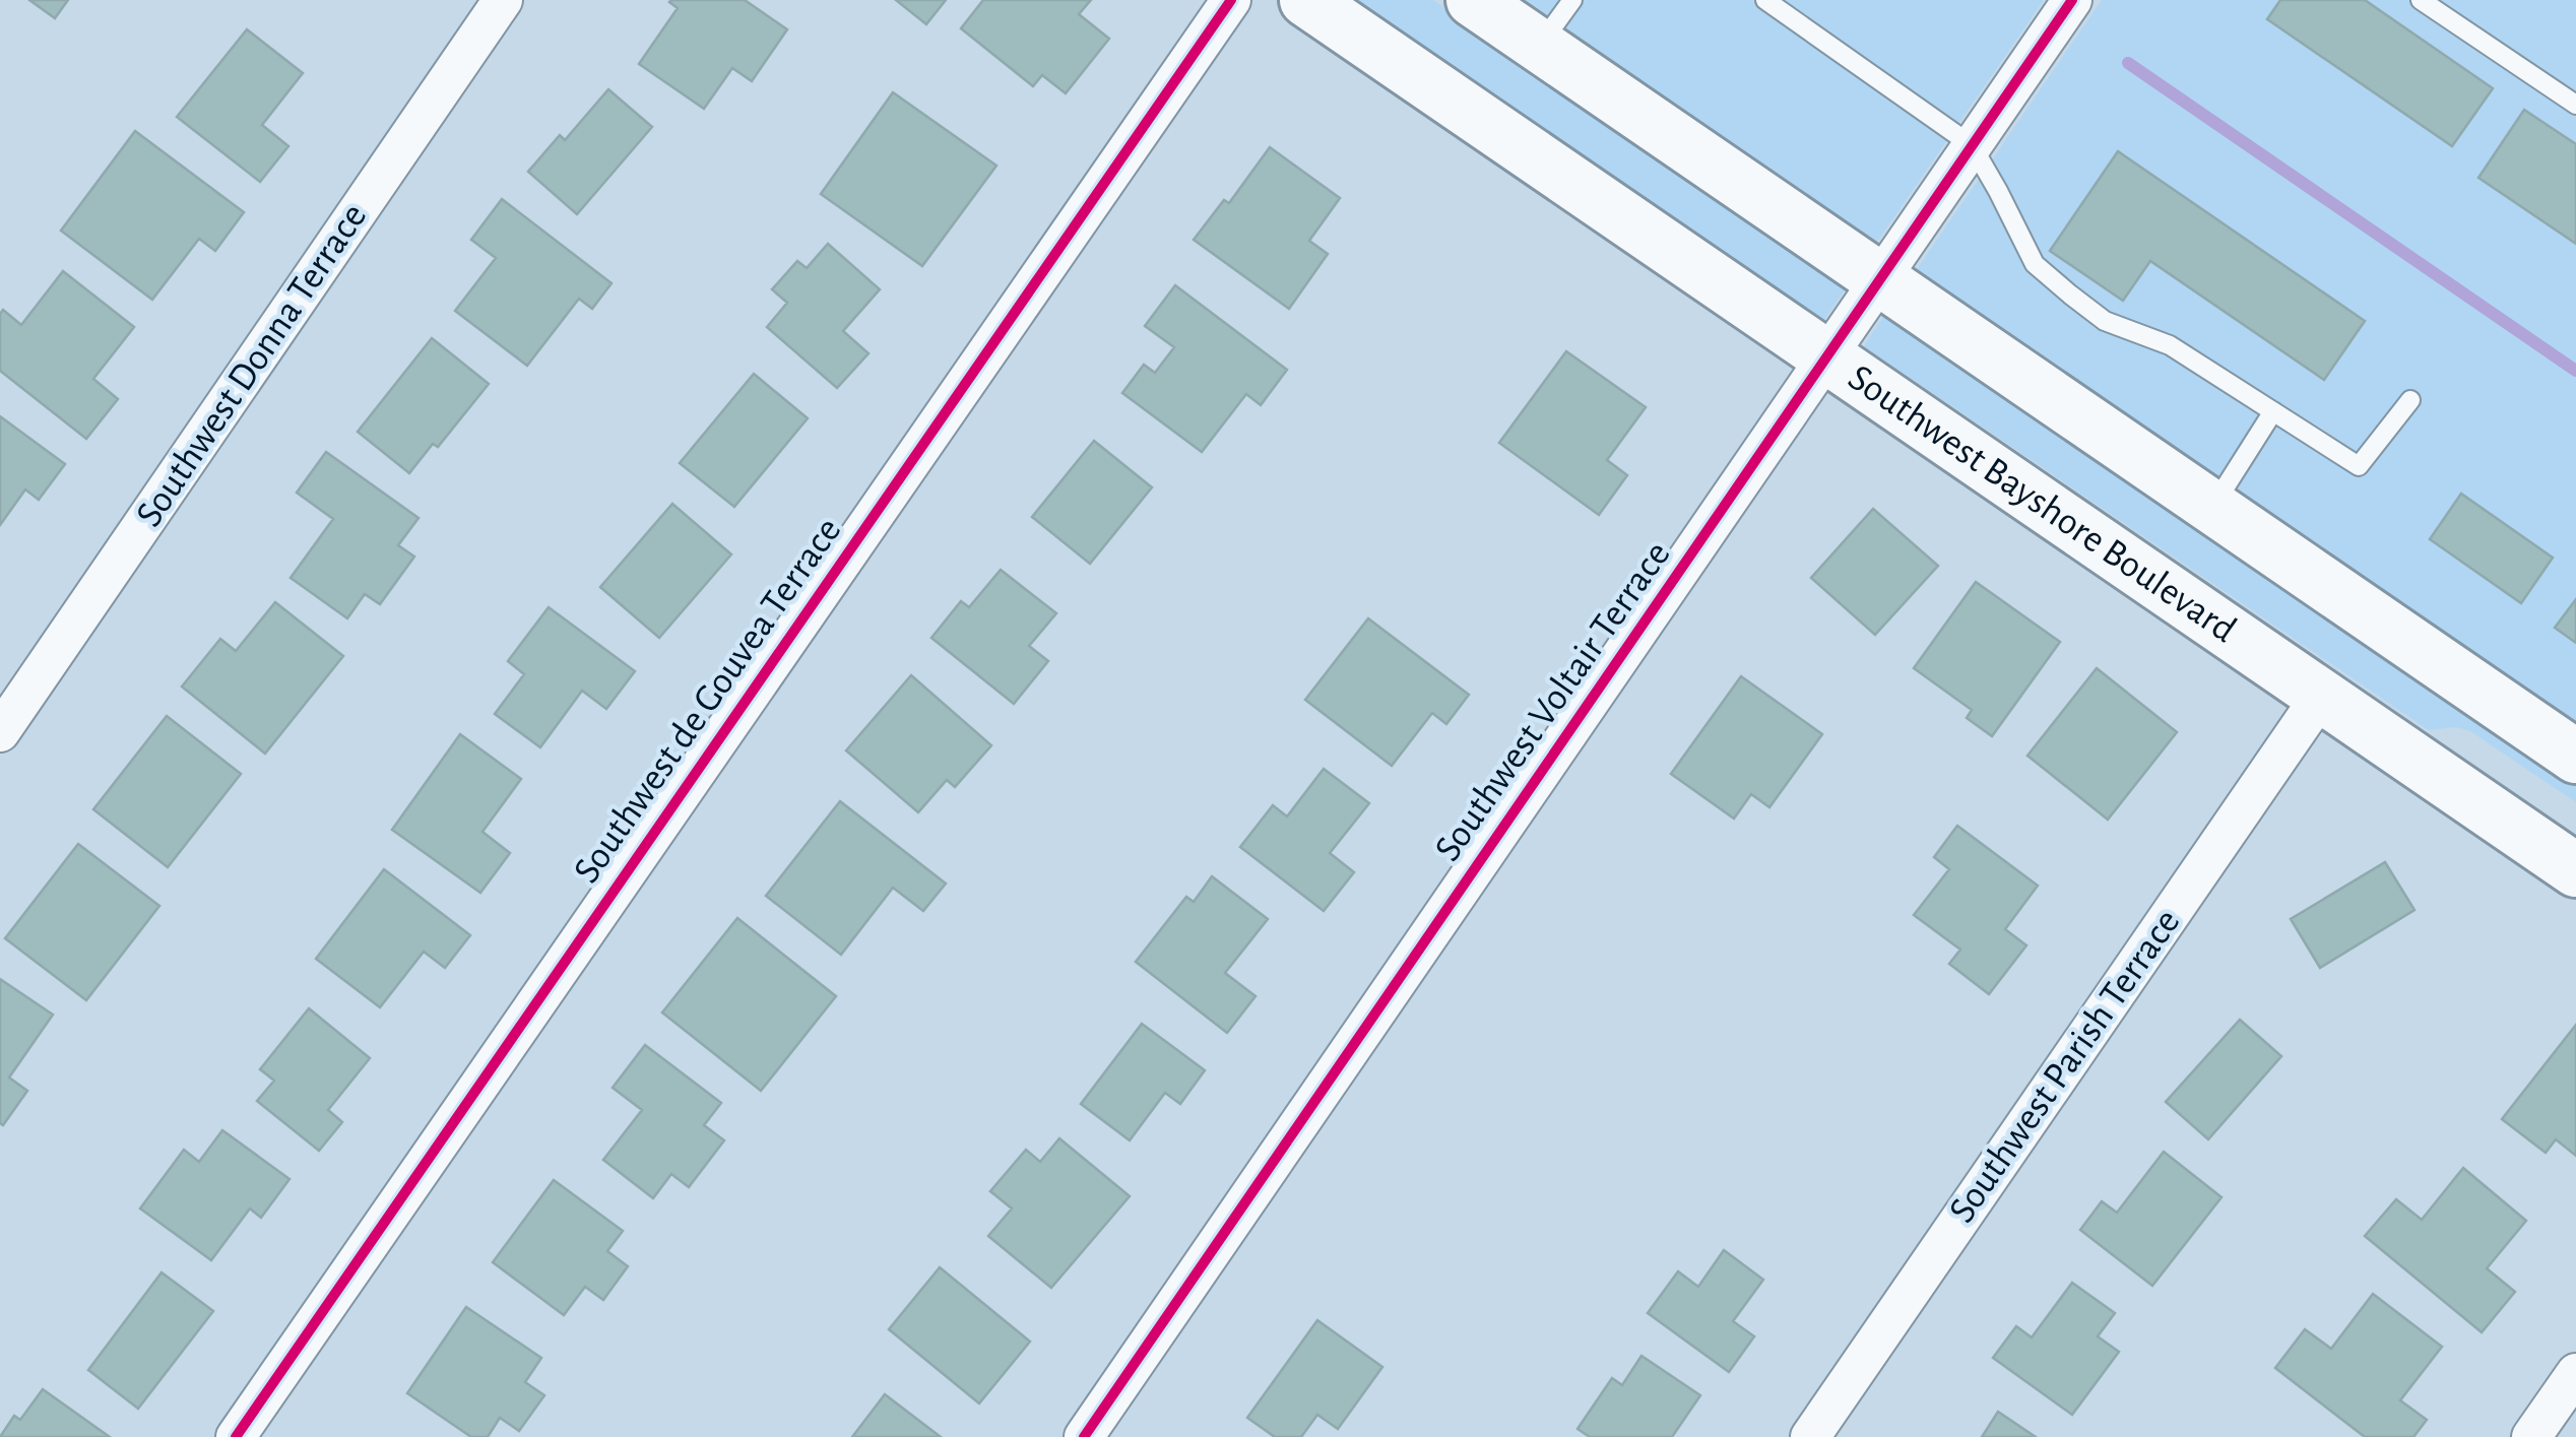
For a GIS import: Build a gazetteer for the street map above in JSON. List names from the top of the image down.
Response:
{
  "streets": {
    "main road": ["Southwest Bayshore Boulevard"],
    "street": [
      "Southwest Donna Terrace",
      "Southwest de Gouvea Terrace",
      "Southwest Voltair Terrace",
      "Southwest Parish Terrace"
    ]
  },
  "crossings": [
    ["Southwest Bayshore Boulevard", "Southwest Voltair Terrace"],
    ["Southwest Bayshore Boulevard", "Southwest Parish Terrace"]
  ]
}
